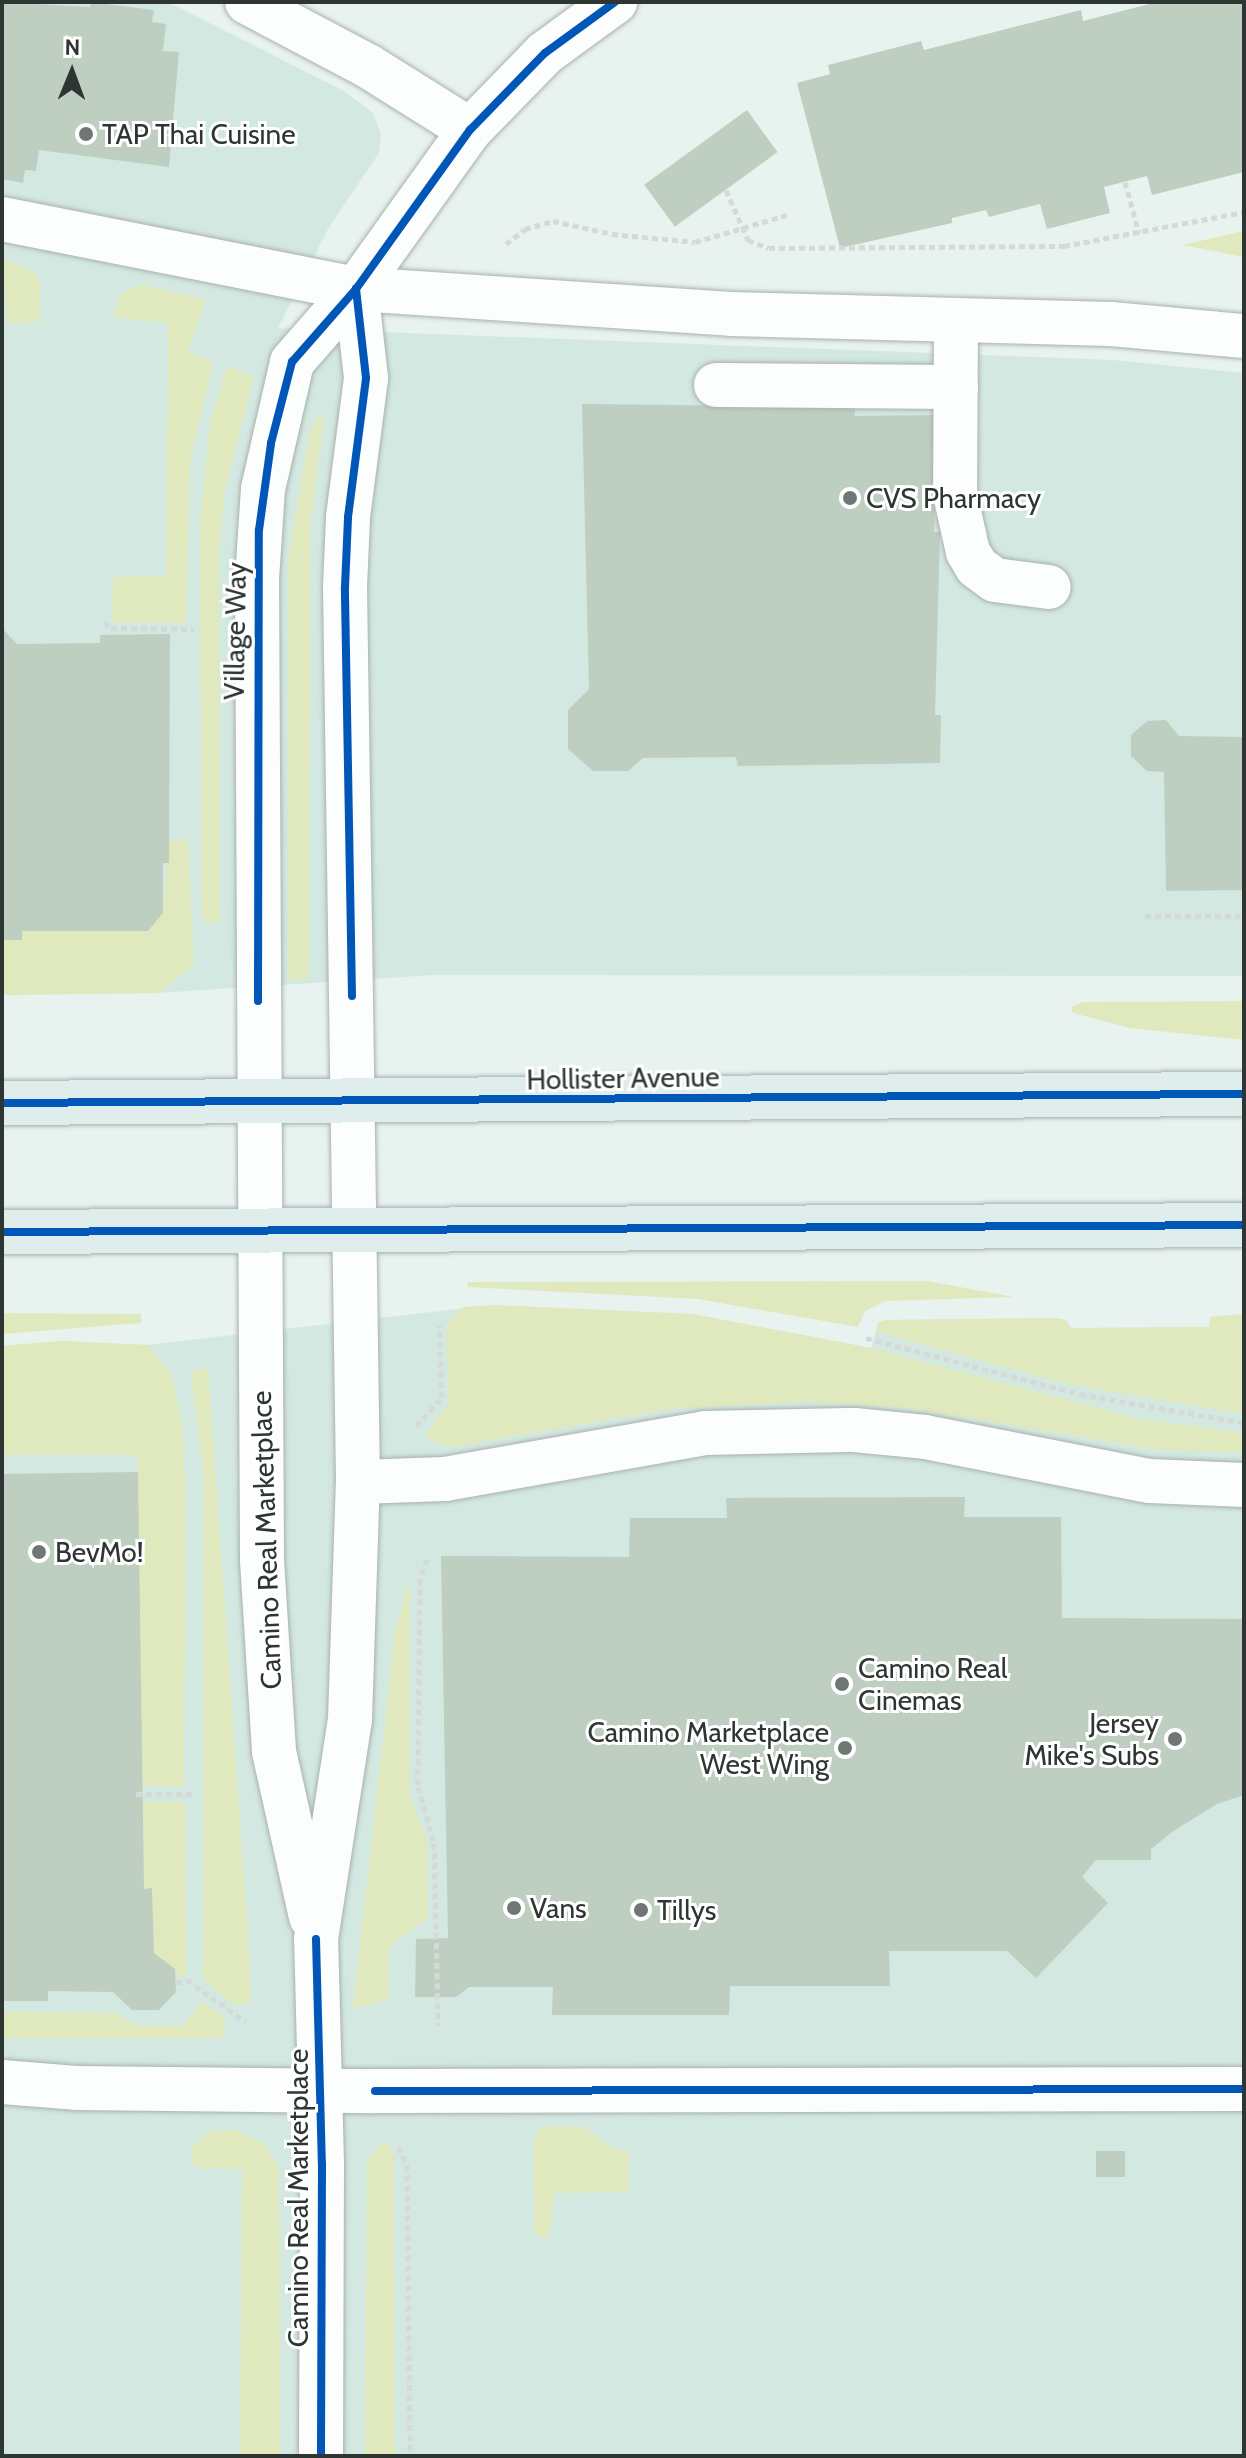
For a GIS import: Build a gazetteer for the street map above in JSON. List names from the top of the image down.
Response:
{
  "streets": {
    "main road": ["Hollister Avenue"],
    "street": ["Village Way", "Camino Real Marketplace"]
  },
  "crossings": [
    ["Village Way", "Hollister Avenue"],
    ["Village Way", "Camino Real Marketplace"]
  ],
  "places": [
    "TAP Thai Cuisine",
    "CVS Pharmacy",
    "BevMo!",
    "Camino Real Cinemas",
    "Jersey Mike's Subs",
    "Camino Marketplace West Wing",
    "Vans",
    "Tillys"
  ],
  "north": "top"
}
